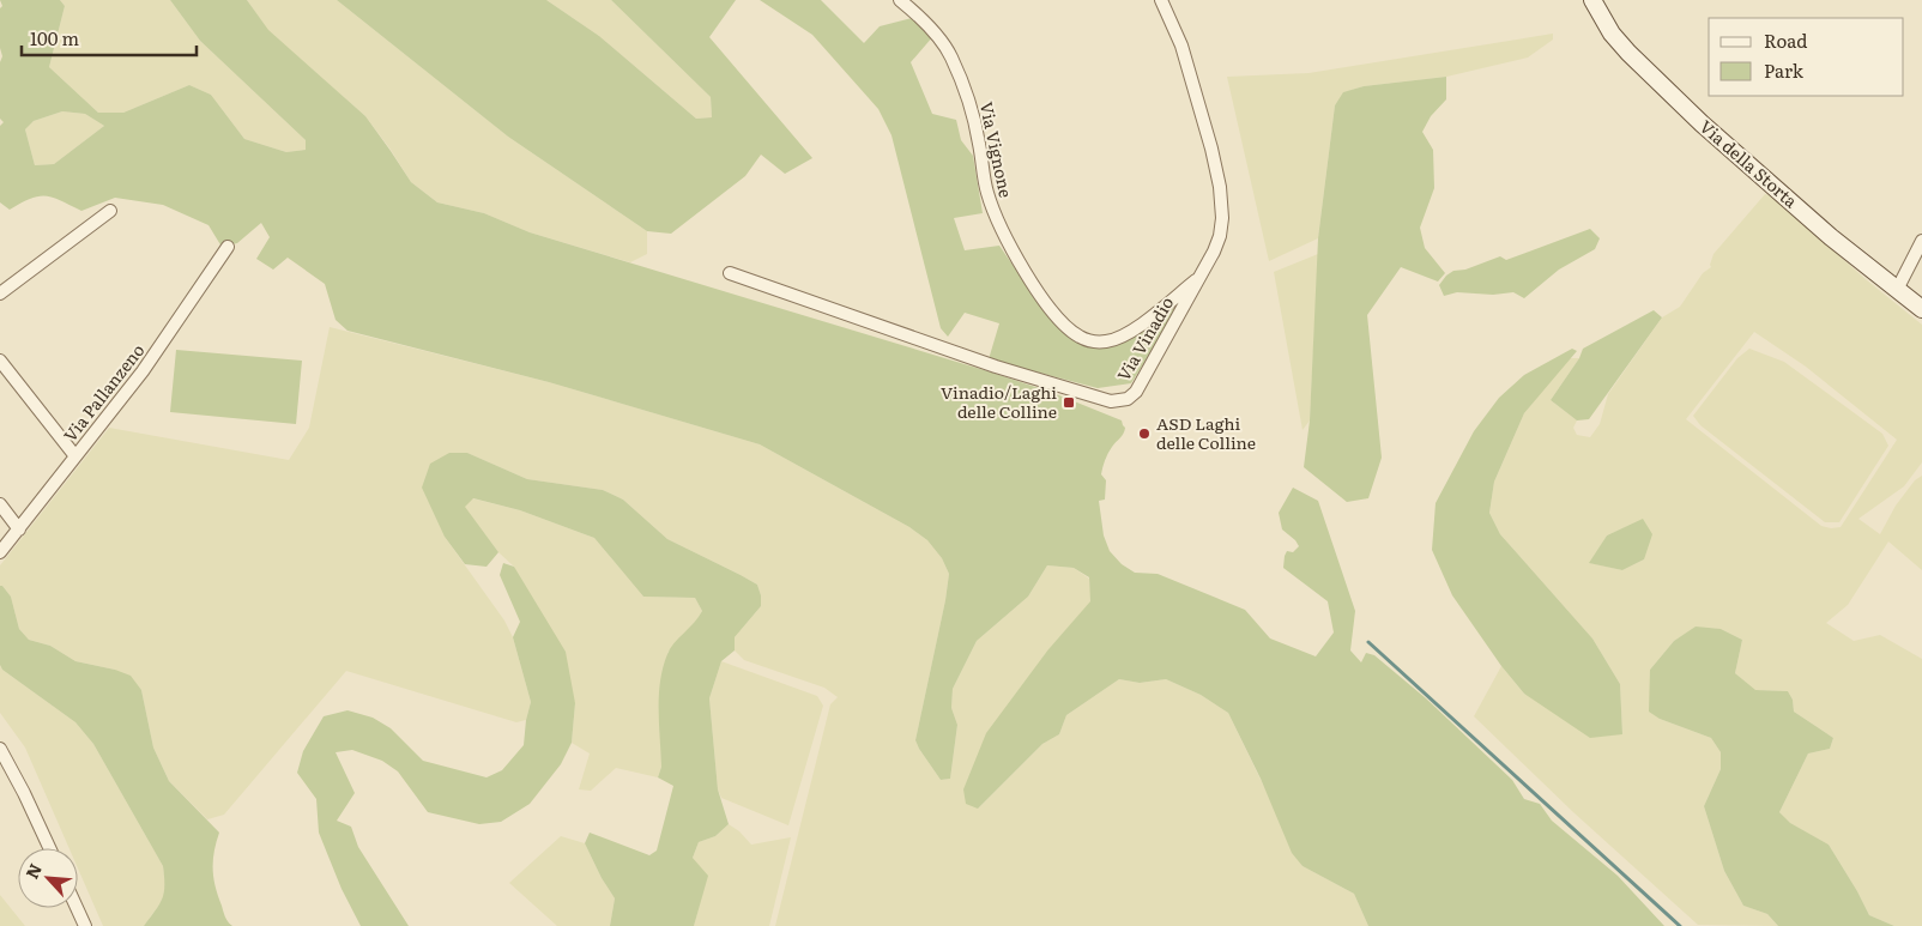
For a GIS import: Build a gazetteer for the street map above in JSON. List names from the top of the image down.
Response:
{
  "streets": {
    "main road": ["Via della Storta"],
    "street": ["Via Vignone", "Via Vinadio", "Via Pallanzeno"]
  },
  "crossings": [
    ["Via Vignone", "Via Vinadio"]
  ],
  "places": {
    "transit": ["Vinadio/Laghi delle Colline"],
    "other": ["ASD Laghi delle Colline"]
  },
  "legend": ["Road", "Park"],
  "scale_bar": "100 m",
  "north": "top left"
}
